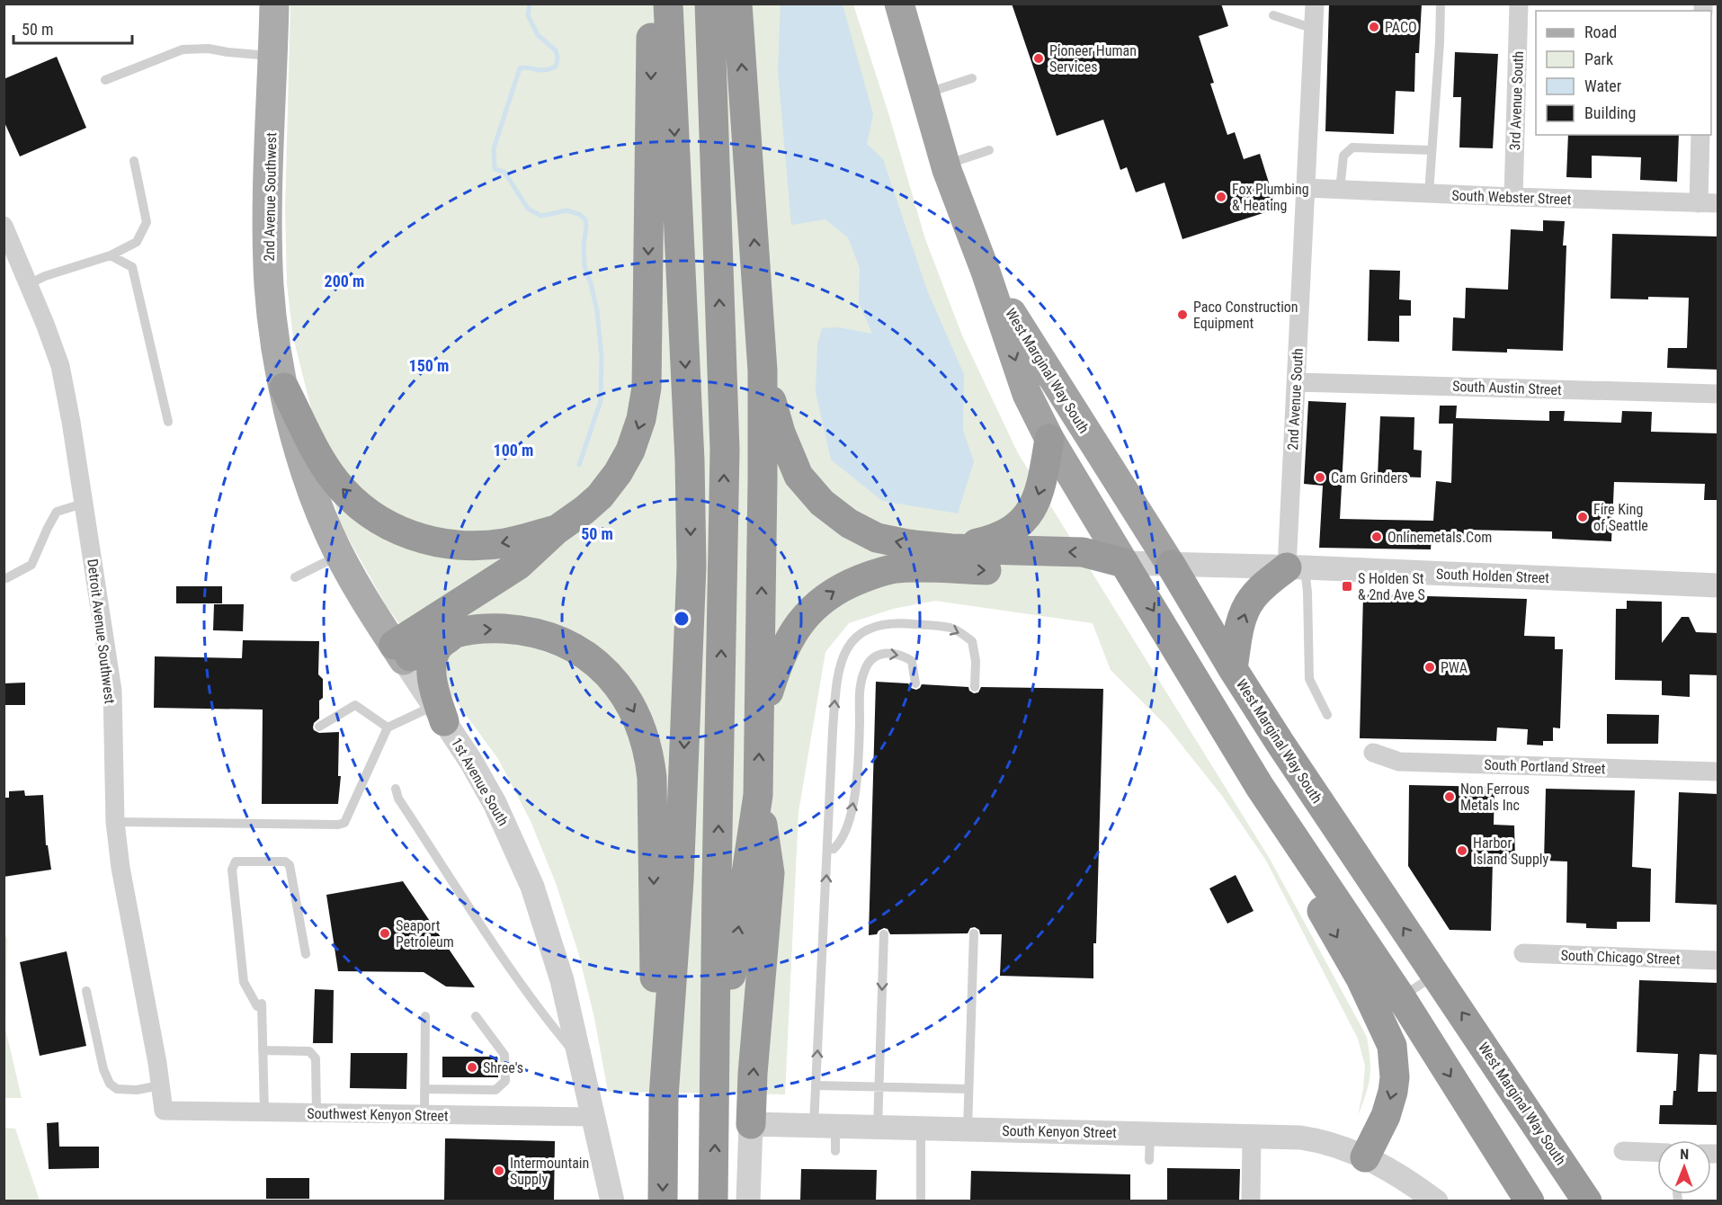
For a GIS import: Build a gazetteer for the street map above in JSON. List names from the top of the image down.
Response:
{
  "streets": {
    "highway": ["West Marginal Way South"],
    "main road": ["2nd Avenue Southwest", "1st Avenue South"],
    "street": [
      "3rd Avenue South",
      "South Webster Street",
      "South Austin Street",
      "2nd Avenue South",
      "South Holden Street",
      "Detroit Avenue Southwest",
      "South Portland Street",
      "South Chicago Street",
      "Southwest Kenyon Street",
      "South Kenyon Street"
    ]
  },
  "crossings": [
    ["3rd Avenue South", "South Webster Street"],
    ["2nd Avenue Southwest", "1st Avenue South"],
    ["South Webster Street", "2nd Avenue South"],
    ["West Marginal Way South", "South Holden Street"],
    ["South Austin Street", "2nd Avenue South"],
    ["2nd Avenue South", "South Holden Street"],
    ["Detroit Avenue Southwest", "Southwest Kenyon Street"],
    ["1st Avenue South", "Southwest Kenyon Street"]
  ],
  "places": {
    "other": [
      "PACO",
      "Pioneer Human Services",
      "Fox Plumbing & Heating",
      "Paco Construction Equipment",
      "Cam Grinders",
      "Fire King of Seattle",
      "Onlinemetals.Com",
      "PWA",
      "Non Ferrous Metals Inc",
      "Harbor Island Supply",
      "Seaport Petroleum",
      "Shree's",
      "Intermountain Supply"
    ],
    "transit": ["S Holden St & 2nd Ave S"]
  },
  "legend": [
    "Road",
    "Park",
    "Water",
    "Building"
  ],
  "scale_bar": "50 m",
  "north": "top",
  "rings": [
    "200 m",
    "150 m",
    "100 m",
    "50 m"
  ]
}
